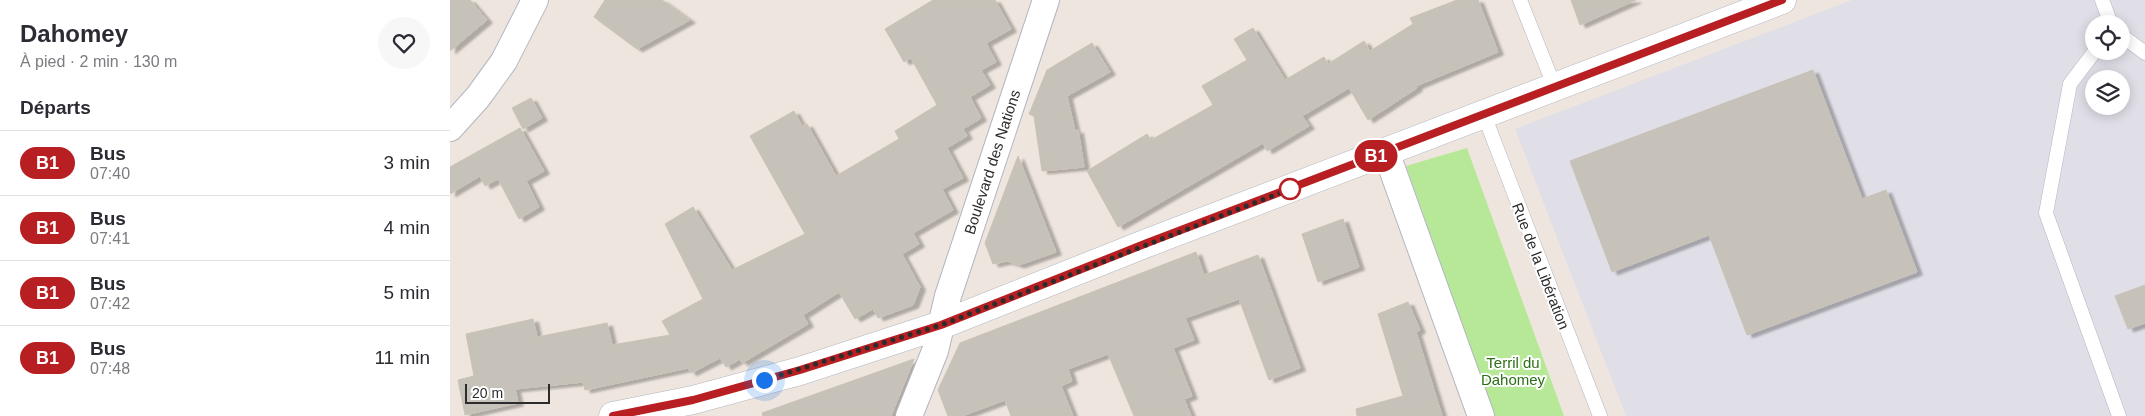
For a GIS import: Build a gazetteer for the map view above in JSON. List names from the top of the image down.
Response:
{
  "streets": {
    "street": ["Boulevard des Nations"],
    "lane": ["Rue de la Libération"]
  },
  "parks": ["Terril du Dahomey"],
  "lines": ["bus line B1"],
  "scale_bar": "20 m",
  "page": {
    "heading": [
      ["Dahomey", "À pied · 2 min · 130 m"],
      "Départs"
    ],
    "on_map": "B1",
    "list": [
      {
        "mark": "B1",
        "name": "Bus",
        "note": "07:40",
        "value": "3 min"
      },
      {
        "mark": "B1",
        "name": "Bus",
        "note": "07:41",
        "value": "4 min"
      },
      {
        "mark": "B1",
        "name": "Bus",
        "note": "07:42",
        "value": "5 min"
      },
      {
        "mark": "B1",
        "name": "Bus",
        "note": "07:48",
        "value": "11 min"
      }
    ],
    "scale": "20 m"
  }
}
